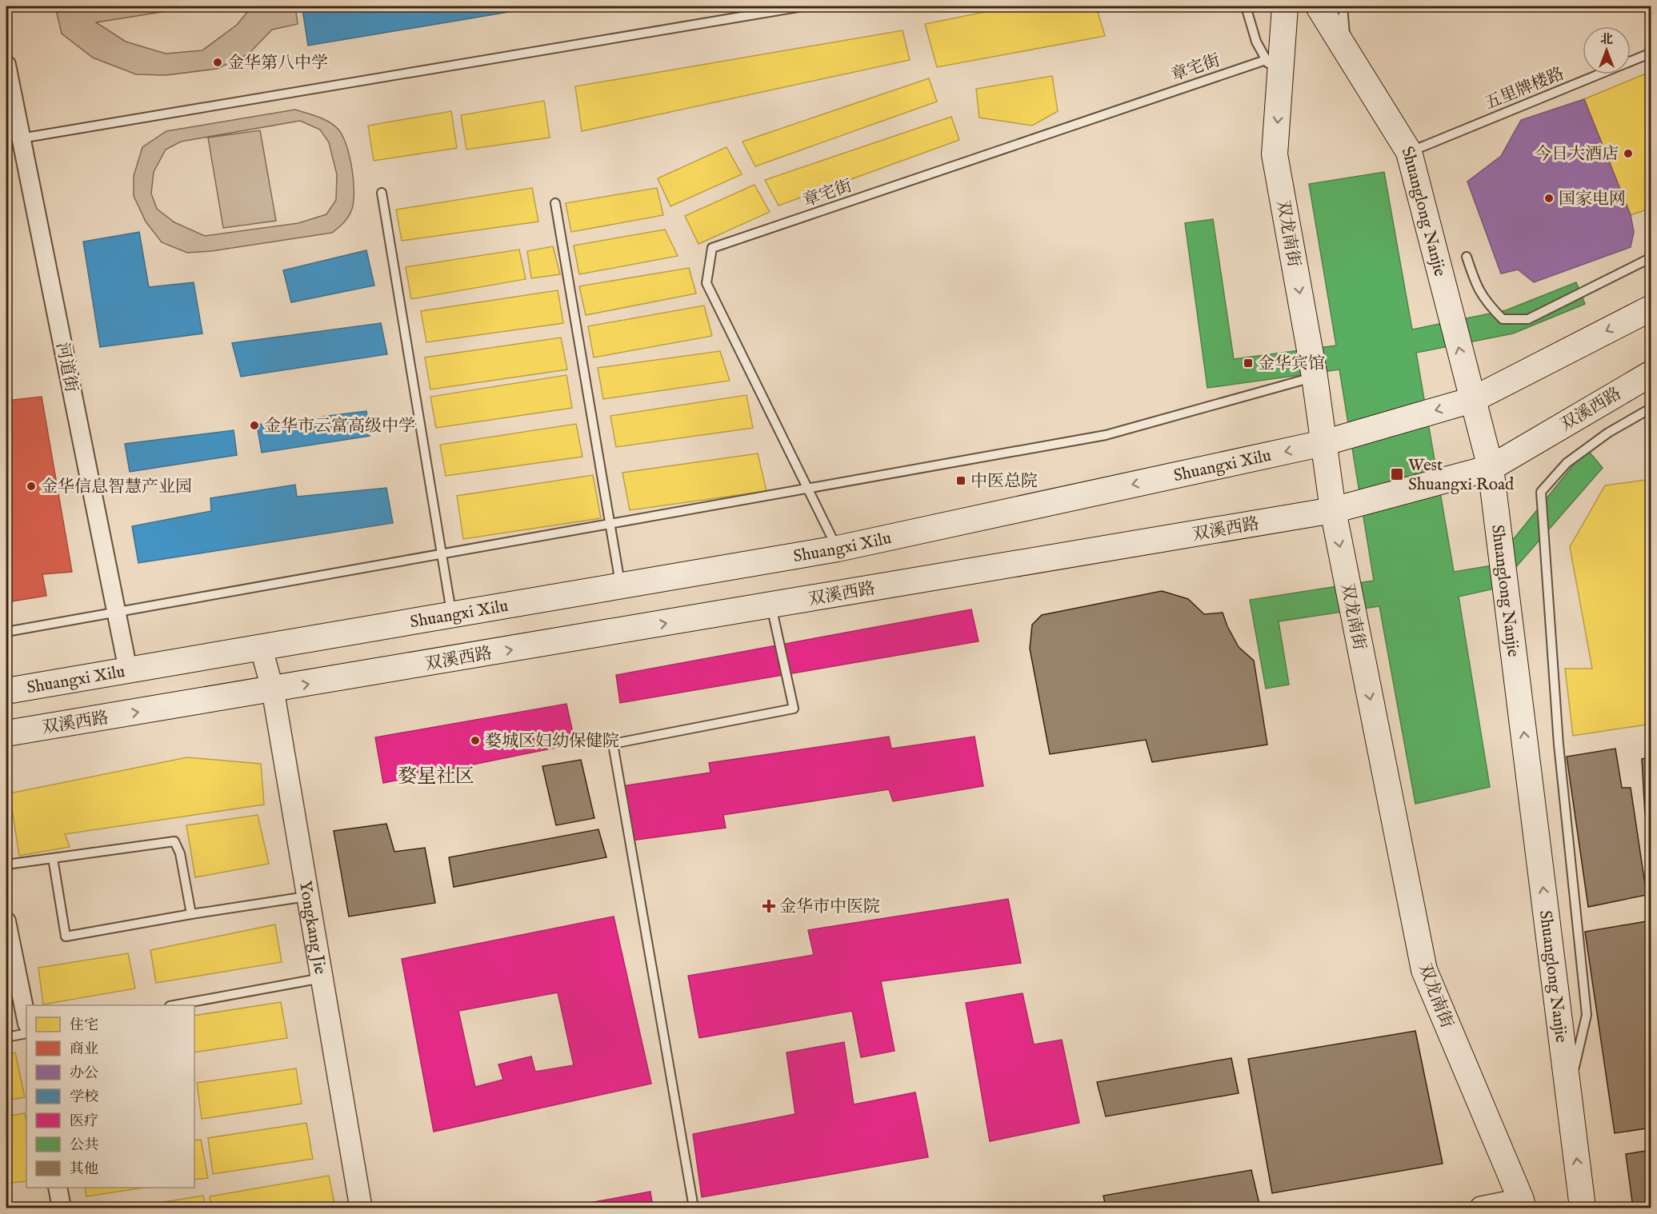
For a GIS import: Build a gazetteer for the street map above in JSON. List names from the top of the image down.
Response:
{
  "streets": {
    "main road": [
      "Shuanglong Nanjie",
      "双龙南街",
      "双溪西路",
      "Shuangxi Xilu"
    ],
    "street": ["河道街", "Yongkang Jie"],
    "lane": ["章宅街", "五里牌楼路"]
  },
  "crossings": [
    ["章宅街", "Shuangxi Xilu"],
    ["五里牌楼路", "Shuanglong Nanjie"],
    ["Shuanglong Nanjie", "双溪西路"],
    ["Shuanglong Nanjie", "Shuangxi Xilu"],
    ["双龙南街", "双溪西路"],
    ["双龙南街", "Shuangxi Xilu"],
    ["河道街", "Shuangxi Xilu"],
    ["双溪西路", "Yongkang Jie"],
    ["Shuangxi Xilu", "Yongkang Jie"]
  ],
  "one_way": [
    "Shuanglong Nanjie",
    "双龙南街",
    "双溪西路",
    "Shuangxi Xilu"
  ],
  "districts": ["婺星社区"],
  "places": {
    "other": [
      "金华第八中学",
      "今日大酒店",
      "国家电网",
      "金华市云富高级中学",
      "金华信息智慧产业园",
      "婺城区妇幼保健院"
    ],
    "transit": ["金华宾馆", "West Shuangxi Road", "中医总院"],
    "health": ["金华市中医院"]
  },
  "legend": [
    "住宅",
    "商业",
    "办公",
    "学校",
    "医疗",
    "公共",
    "其他"
  ],
  "north": "top"
}
